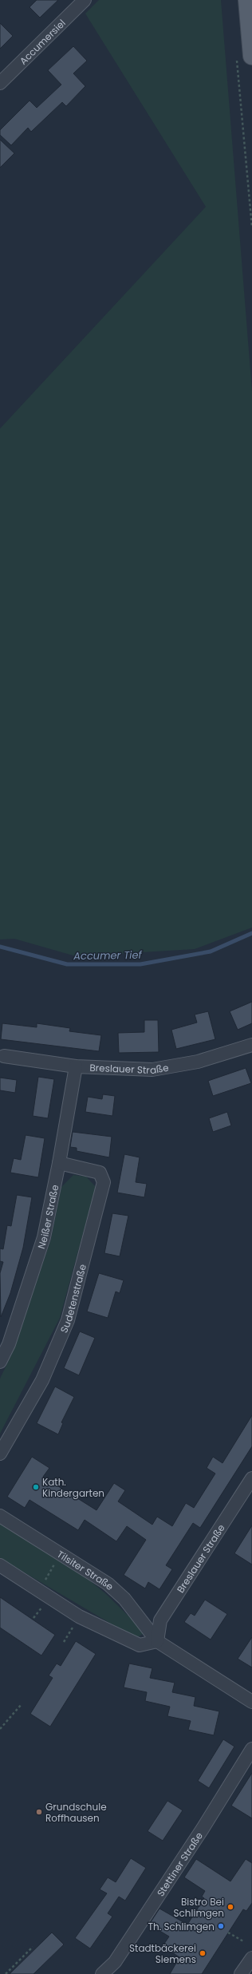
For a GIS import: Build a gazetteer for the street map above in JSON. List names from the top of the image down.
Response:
{
  "streets": {
    "street": [
      "Accumersiel",
      "Breslauer Straße",
      "Neißer Straße",
      "Sudetenstraße",
      "Tilsiter Straße",
      "Stettiner Straße"
    ]
  },
  "crossings": [
    ["Breslauer Straße", "Neißer Straße"],
    ["Breslauer Straße", "Tilsiter Straße"],
    ["Neißer Straße", "Sudetenstraße"]
  ],
  "water": ["Accumer Tief"],
  "places": [
    "Kath. Kindergarten",
    "Grundschule Roffhausen",
    "Bistro Bei Schlimgen",
    "Th. Schlimgen",
    "Stadtbäckerei Siemens"
  ]
}
